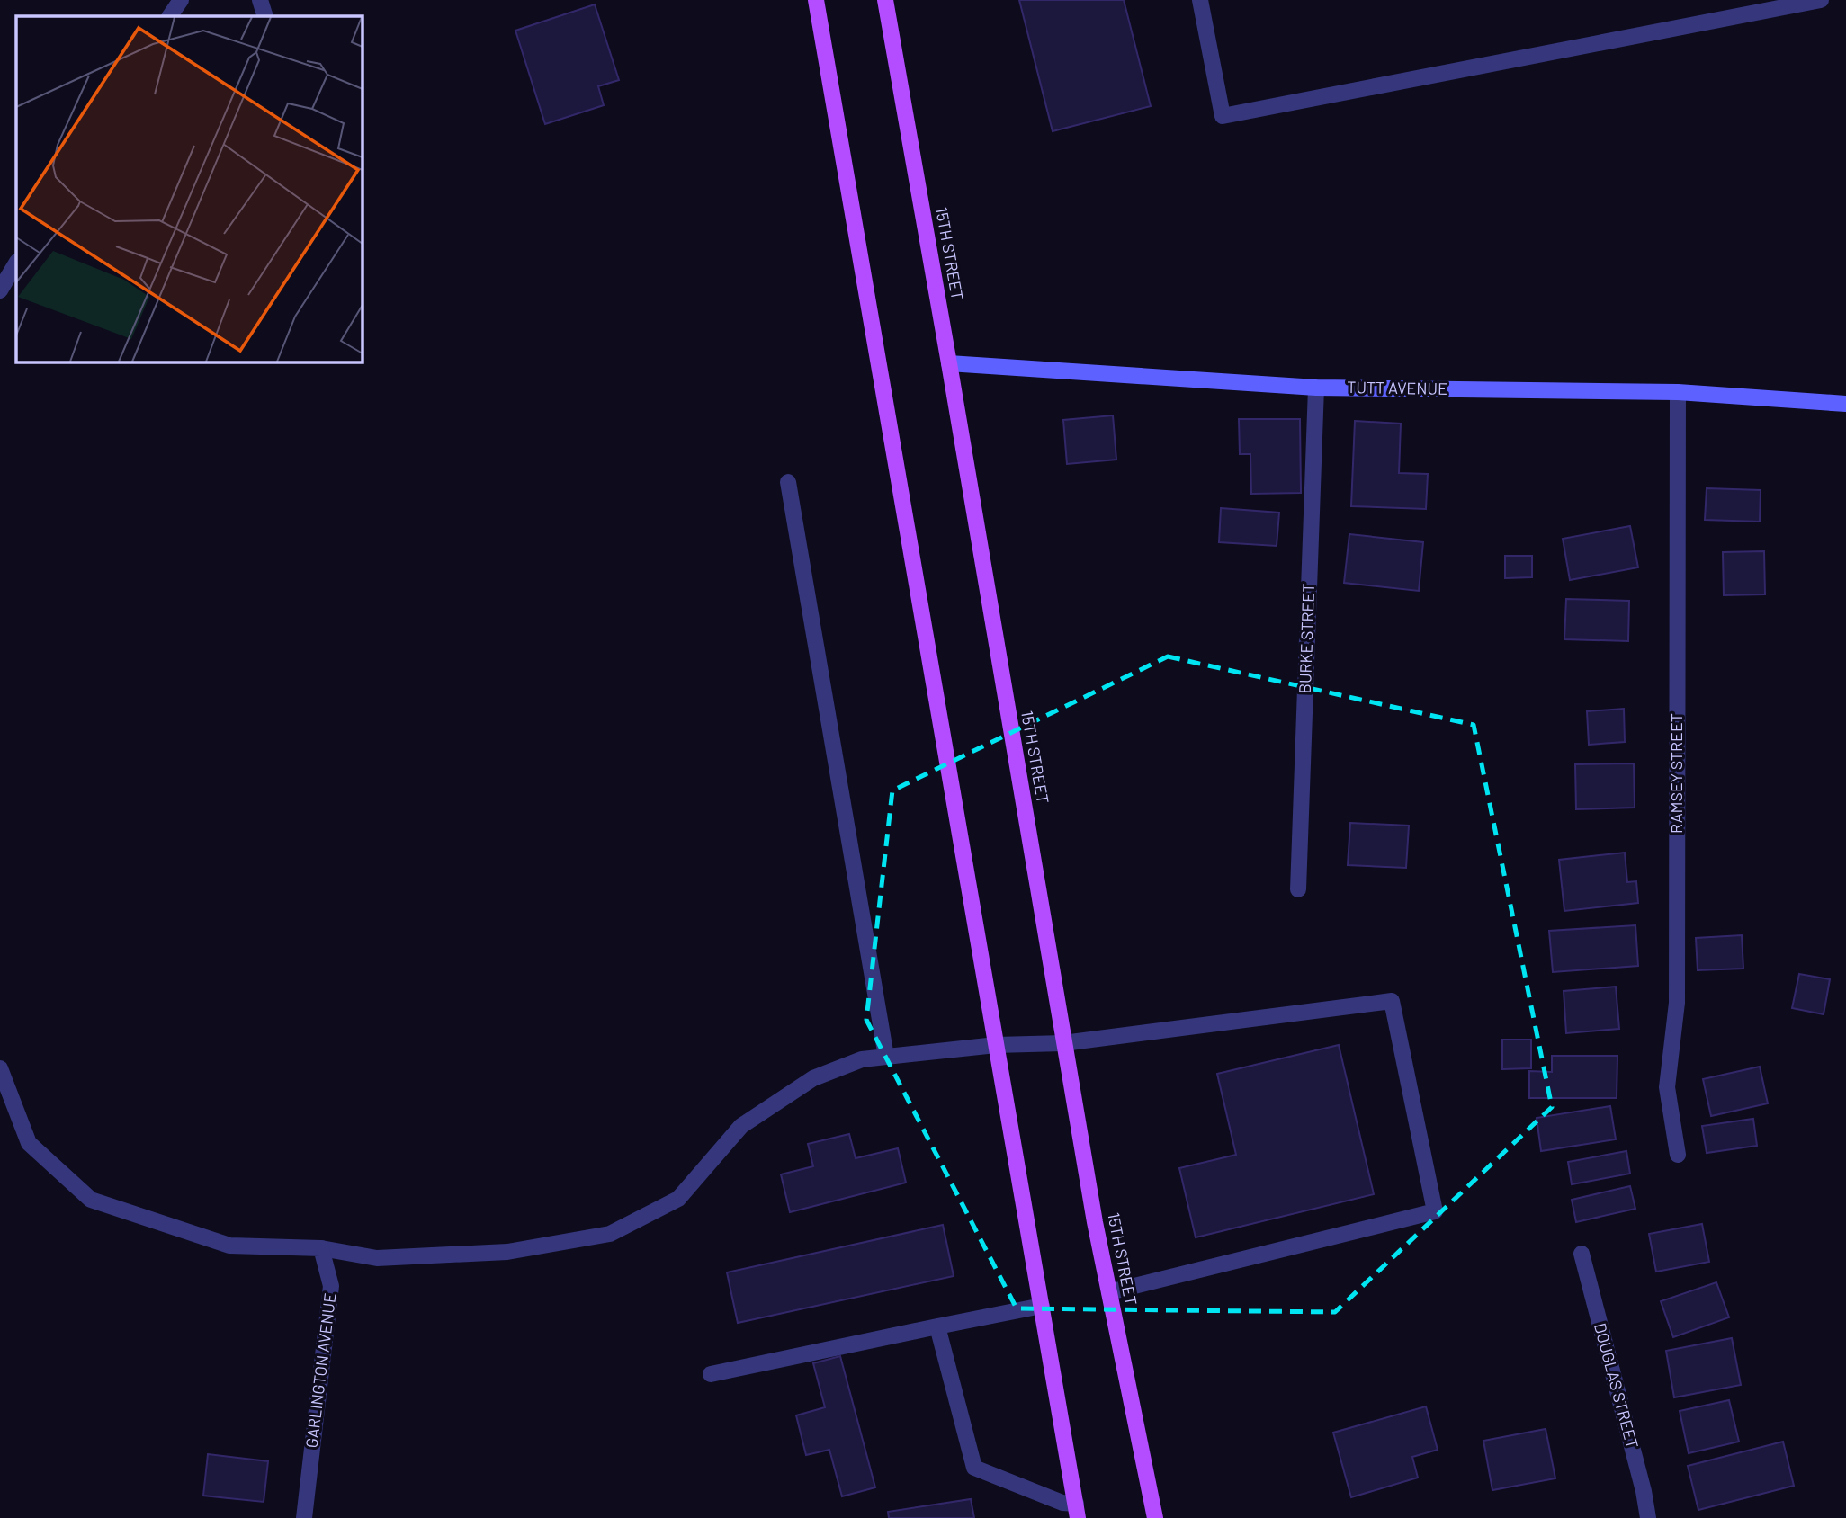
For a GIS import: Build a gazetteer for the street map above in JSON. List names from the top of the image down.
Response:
{
  "streets": {
    "main road": ["15TH STREET"],
    "street": [
      "TUTT AVENUE",
      "BURKE STREET",
      "RAMSEY STREET",
      "GARLINGTON AVENUE",
      "DOUGLAS STREET"
    ]
  },
  "crossings": [
    ["15TH STREET", "TUTT AVENUE"],
    ["TUTT AVENUE", "BURKE STREET"],
    ["TUTT AVENUE", "RAMSEY STREET"]
  ]
}
